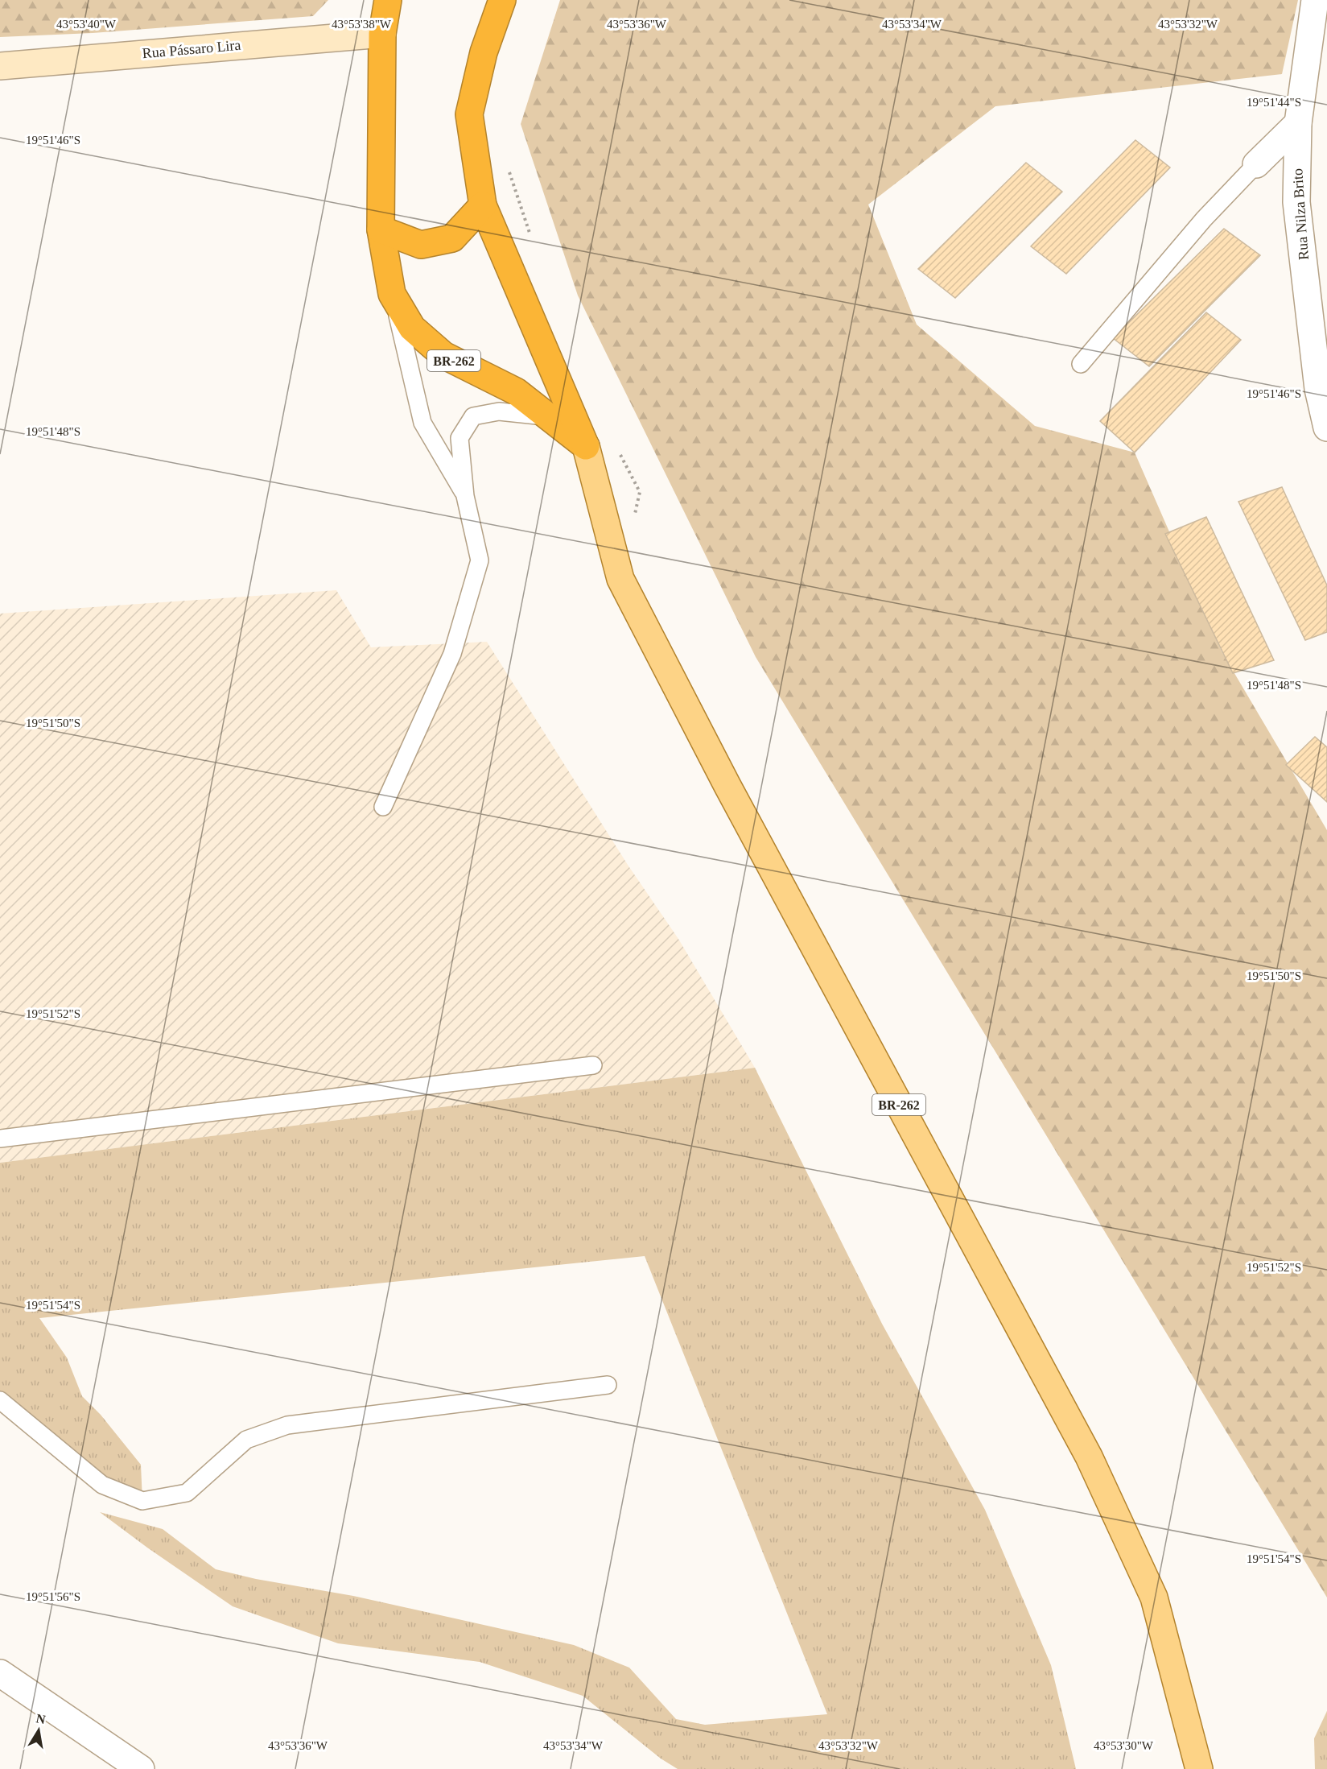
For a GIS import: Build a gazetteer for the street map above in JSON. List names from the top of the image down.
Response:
{
  "streets": {
    "highway": ["BR-262"],
    "street": ["Rua Pássaro Lira", "Rua Nilza Brito"]
  },
  "crossings": [
    ["Rua Pássaro Lira", "BR-262"]
  ],
  "north": "top",
  "coordinates": [
    "43°53'40\"W",
    "43°53'38\"W",
    "43°53'36\"W",
    "43°53'34\"W",
    "43°53'32\"W",
    "19°51'44\"S",
    "19°51'46\"S",
    "19°51'48\"S",
    "19°51'50\"S",
    "19°51'52\"S",
    "19°51'54\"S",
    "19°51'56\"S",
    "43°53'30\"W"
  ]
}
